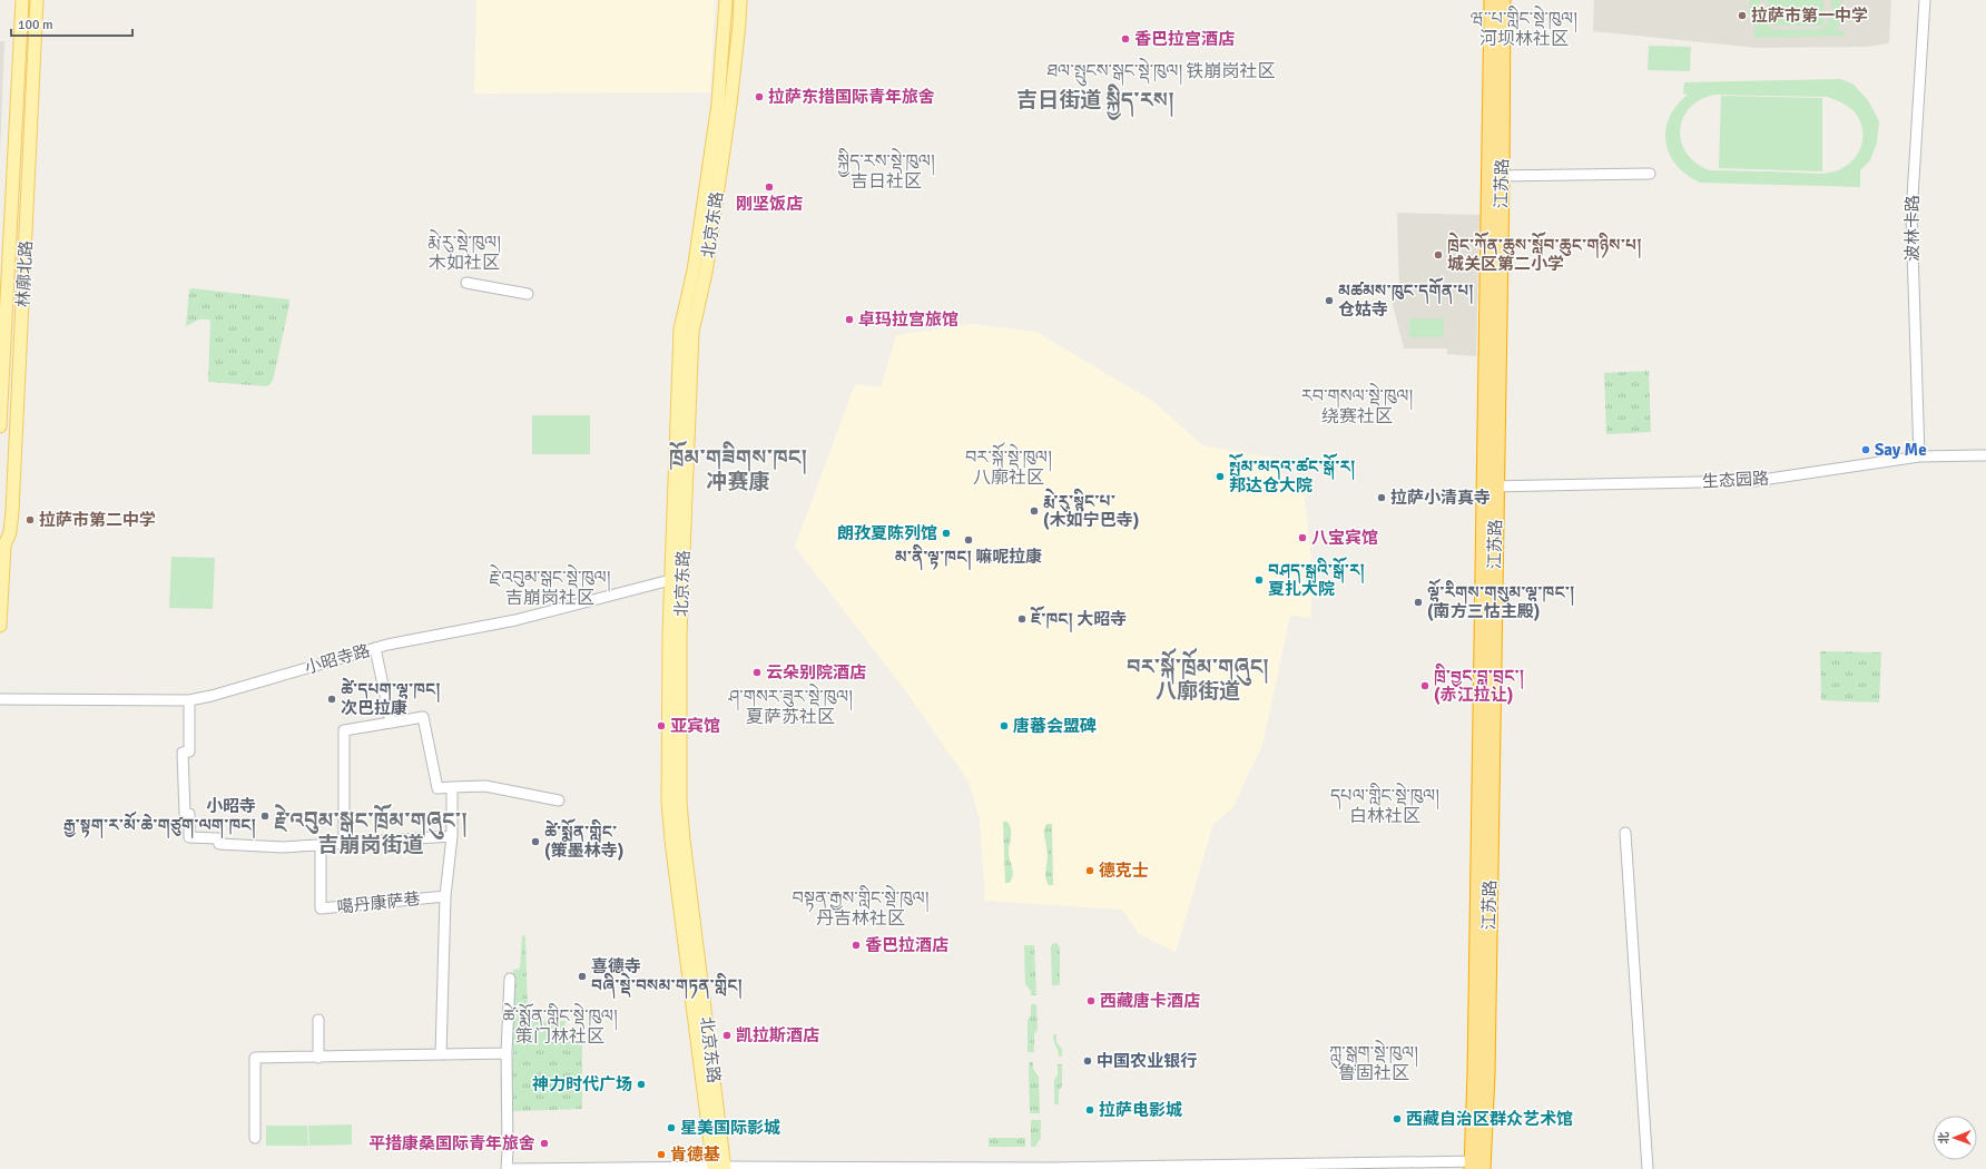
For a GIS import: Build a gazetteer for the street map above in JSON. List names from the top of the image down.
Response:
{
  "streets": {
    "highway": ["江苏路"],
    "main road": ["北京东路", "林廓北路"],
    "street": [
      "波林卡路",
      "生态园路",
      "小昭寺路",
      "噶丹康萨巷"
    ]
  },
  "crossings": [
    ["江苏路", "生态园路"],
    ["北京东路", "小昭寺路"],
    ["波林卡路", "生态园路"]
  ],
  "districts": [
    "ཝ་་པ་གླིང་སྡེ་ཁུལ། 河坝林社区",
    "ཐལ་སྤུངས་སྒང་སྡེ་ཁུལ། 铁崩岗社区",
    "吉日街道 སྐྱིད་རས།",
    "སྐྱིད་རས་སྡེ་ཁུལ། 吉日社区",
    "རྨེ་རུ་སྡེ་ཁུལ། 木如社区",
    "རབ་གསལ་སྡེ་ཁུལ། 绕赛社区",
    "ཁྲོམ་གཟིགས་ཁང། 冲赛康",
    "བར་སྐོ་སྡེ་ཁུལ། 八廓社区",
    "རྗེ་འབུམ་སྒང་སྡེ་ཁུལ། 吉崩岗社区",
    "བར་སྐོ་ཁྲོམ་གཞུང། 八廓街道",
    "ཤ་གསར་ཟུར་སྡེ་ཁུལ། 夏萨苏社区",
    "དཔལ་གླིང་སྡེ་ཁུལ། 白林社区",
    "རྗེ་འབུམ་སྒང་ཁྲོམ་གཞུང་། 吉崩岗街道",
    "བསྟན་རྒྱས་གླིང་སྡེ་ཁུལ། 丹吉林社区",
    "ཚེ་སྨོན་གླིང་སྡེ་ཁུལ། 策门林社区",
    "ཀླུ་སྒུག་སྡེ་ཁུལ། 鲁固社区"
  ],
  "places": [
    "拉萨市第一中学",
    "香巴拉宫酒店",
    "拉萨东措国际青年旅舍",
    "刚坚饭店",
    "ཁྲེང་ཀོན་ཆུས་སློབ་ཆུང་གཉིས་པ། 城关区第二小学",
    "མཚམས་ཁུང་དགོན་པ། 仓姑寺",
    "卓玛拉宫旅馆",
    "Say Me",
    "སྤོམ་མདའ་ཚང་སྒོ་ར། 邦达仓大院",
    "拉萨小清真寺",
    "རྨེ་རུ་སྙིང་པ་ (木如宁巴寺)",
    "拉萨市第二中学",
    "朗孜夏陈列馆",
    "八宝宾馆",
    "མ་ནི་ལྟ་ཁང། 嘛呢拉康",
    "བཤད་སྒྲའི་སྒོ་ར། 夏扎大院",
    "ལྷོ་རིགས་གསུམ་ལྷ་ཁང་། (南方三怙主殿)",
    "ཇོ་ཁང། 大昭寺",
    "云朵别院酒店",
    "ཁྲི་བྱང་བླ་བྲང་། (赤江拉让)",
    "ཚེ་དཔག་ལྷ་ཁང། 次巴拉康",
    "亚宾馆",
    "唐蕃会盟碑",
    "小昭寺 རྒྱ་སྟག་ར་མོ་ཆེ་གཙུག་ལག་ཁང།",
    "ཚེ་སྨོན་གླིང་ (策墨林寺)",
    "德克士",
    "香巴拉酒店",
    "喜德寺 བཞི་སྡེ་བསམ་གཏན་གླིང།",
    "西藏唐卡酒店",
    "凯拉斯酒店",
    "中国农业银行",
    "神力时代广场",
    "拉萨电影城",
    "西藏自治区群众艺术馆",
    "星美国际影城",
    "平措康桑国际青年旅舍",
    "肯德基"
  ],
  "scale_bar": "100 m",
  "north": "left"
}
